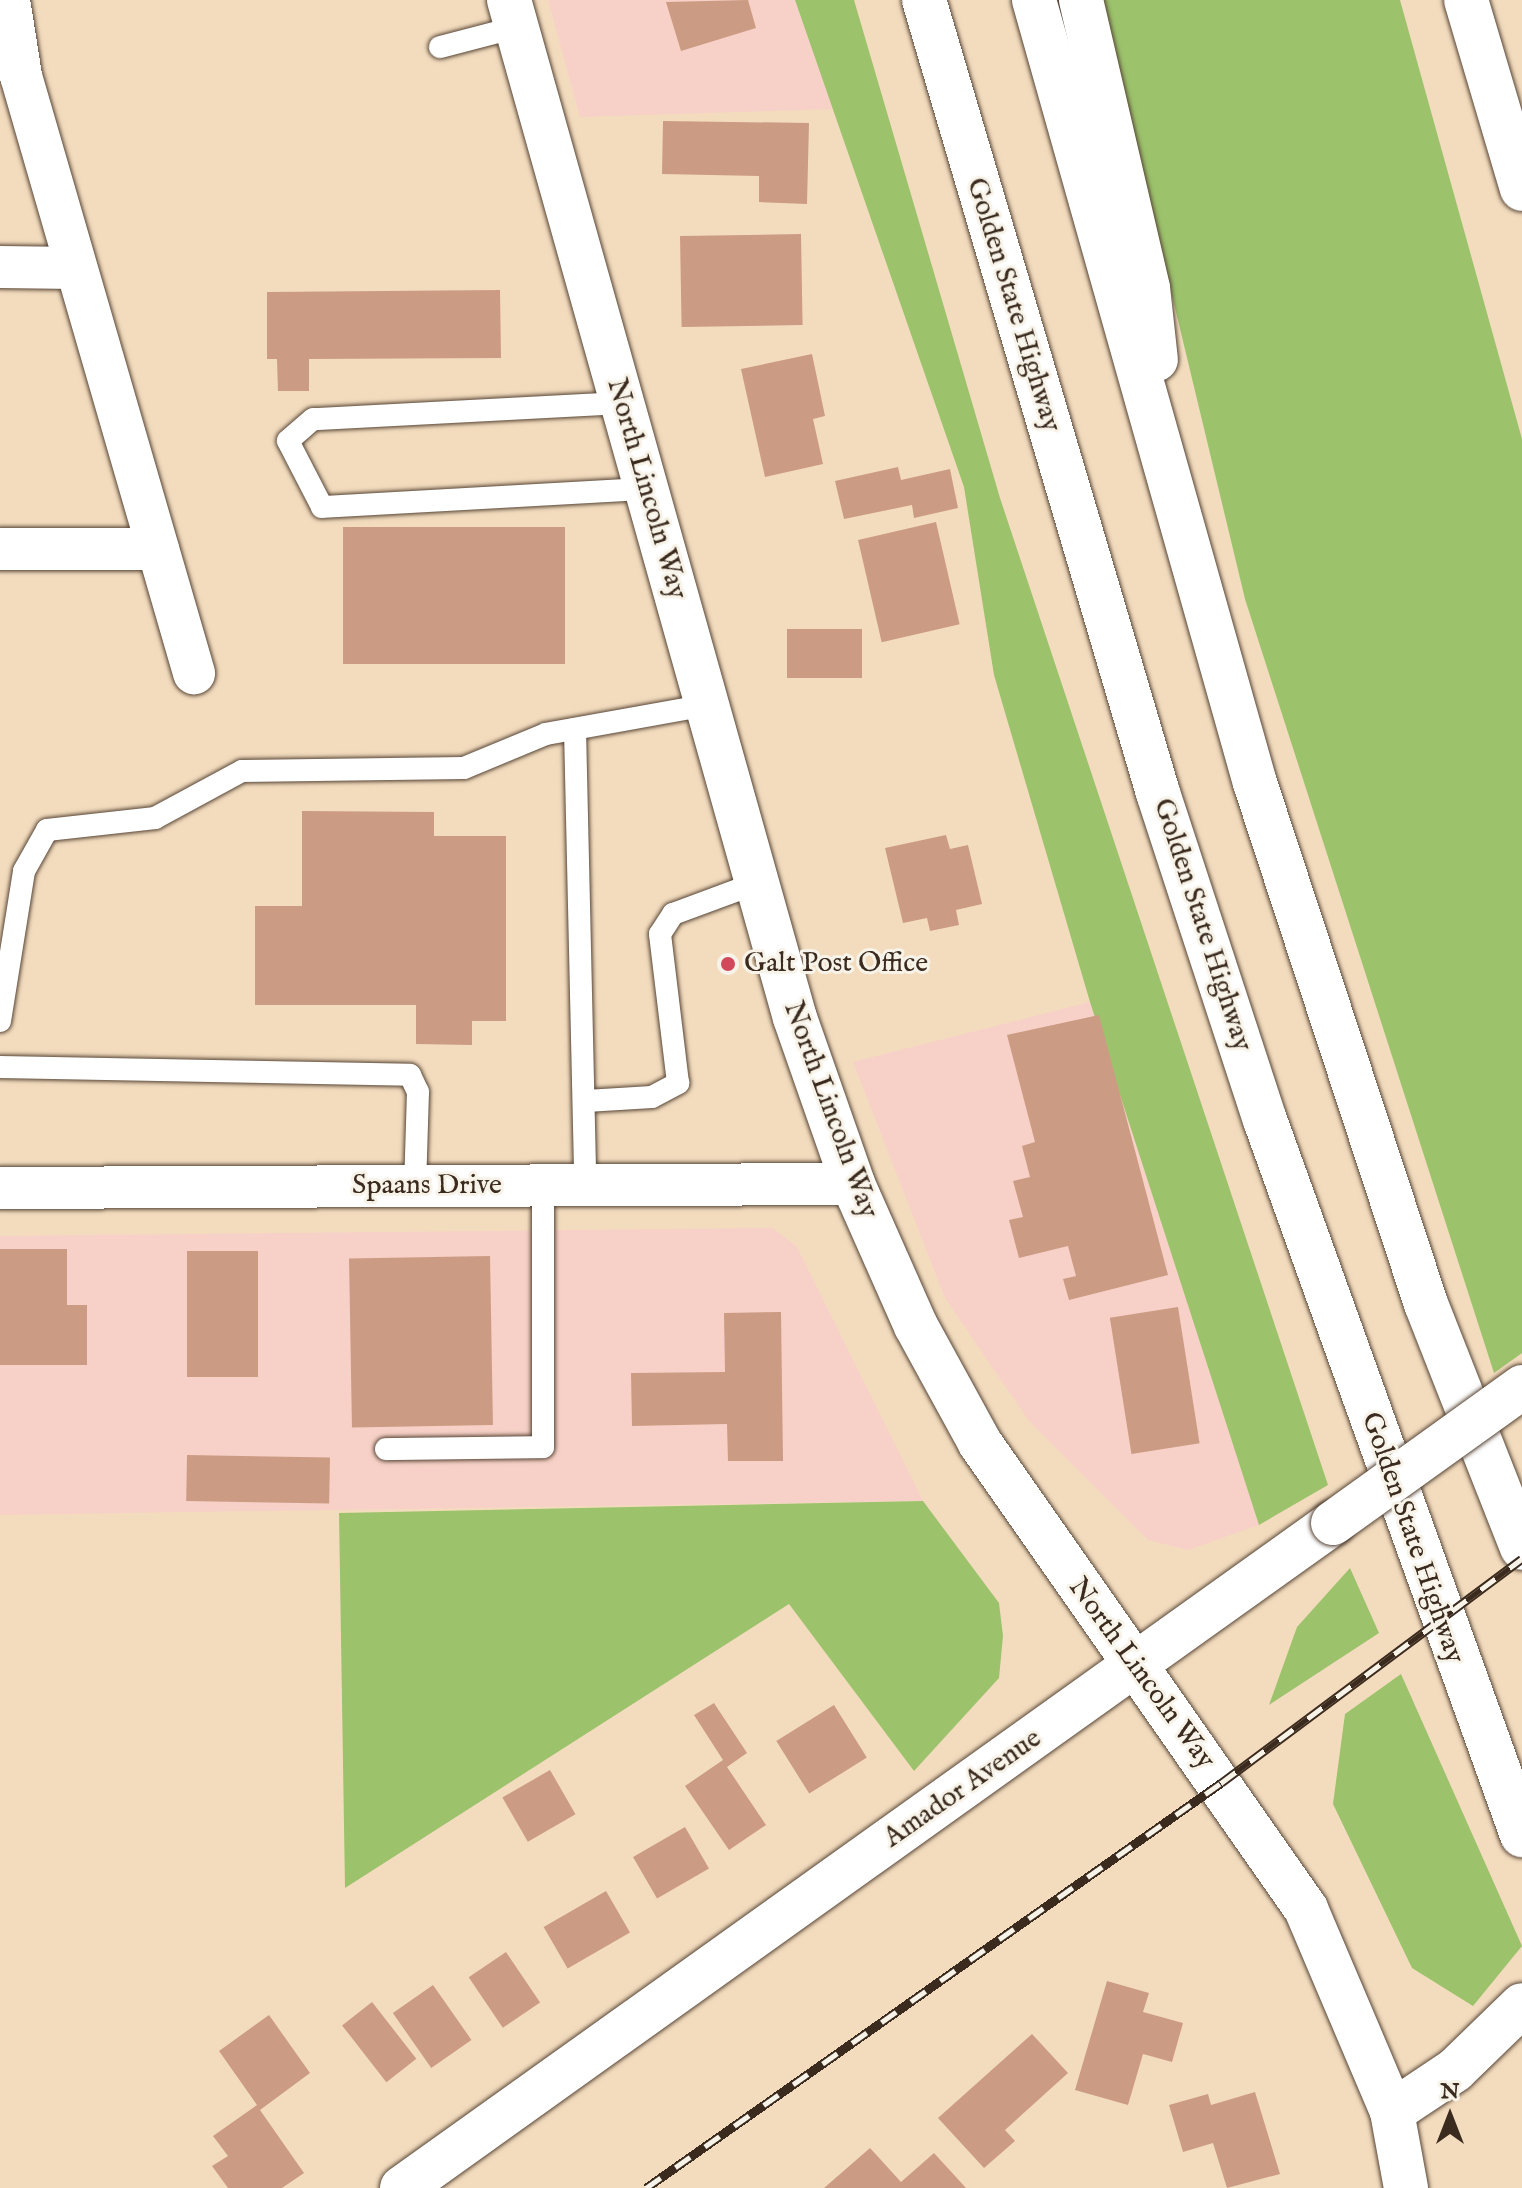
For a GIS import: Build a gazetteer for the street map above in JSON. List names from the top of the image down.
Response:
{
  "streets": {
    "main road": ["Golden State Highway", "North Lincoln Way", "Amador Avenue"],
    "street": ["Spaans Drive"]
  },
  "crossings": [
    ["North Lincoln Way", "Spaans Drive"],
    ["North Lincoln Way", "Amador Avenue"]
  ],
  "places": ["Galt Post Office"],
  "north": "top"
}
